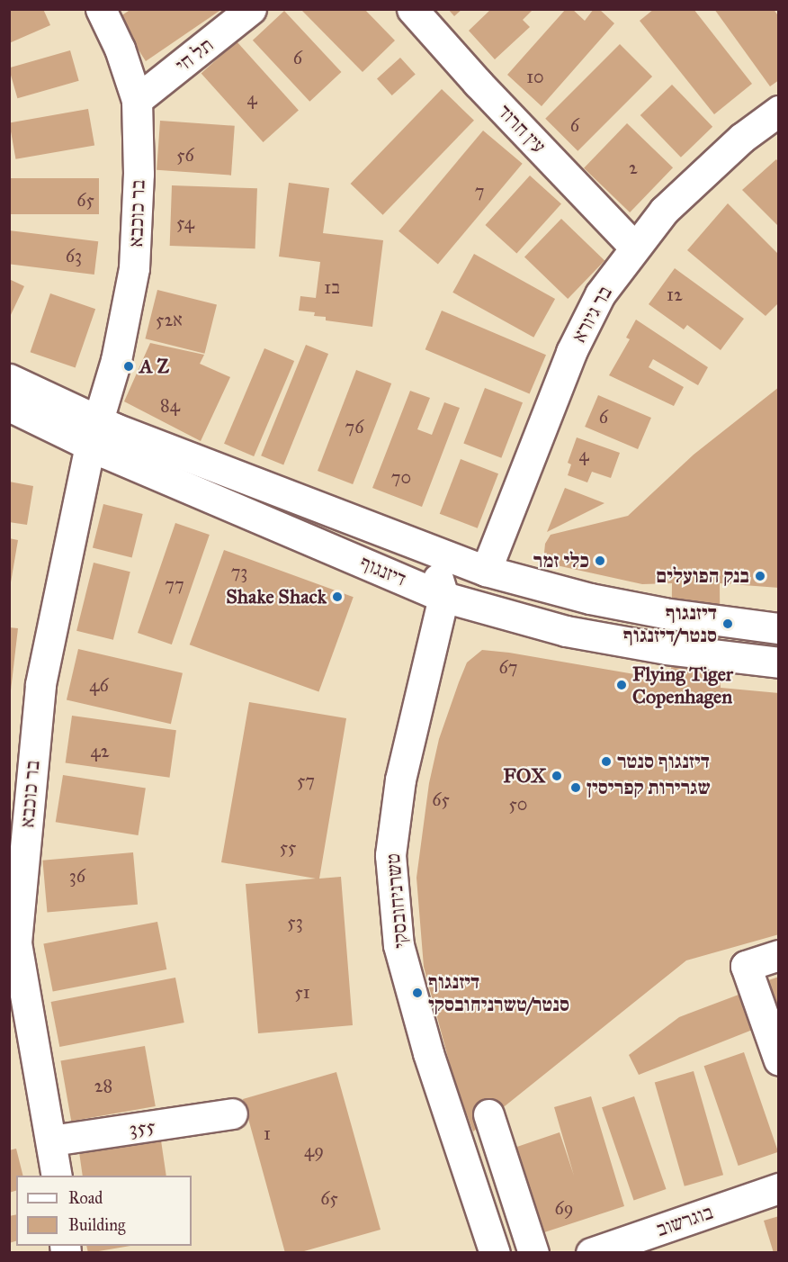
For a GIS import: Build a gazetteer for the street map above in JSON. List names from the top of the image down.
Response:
{
  "streets": {
    "street": [
      "תל חי",
      "עין חרוד",
      "בר כוכבא",
      "בר גיורא",
      "דיזנגוף",
      "טשרניחובסקי",
      "355",
      "בוגרשוב"
    ]
  },
  "crossings": [
    ["תל חי", "בר כוכבא"],
    ["עין חרוד", "בר גיורא"],
    ["בר כוכבא", "דיזנגוף"],
    ["בר כוכבא", "355"],
    ["בר גיורא", "דיזנגוף"],
    ["דיזנגוף", "טשרניחובסקי"]
  ],
  "places": [
    "A Z",
    "כלי זמר",
    "בנק הפועלים",
    "Shake Shack",
    "דיזנגוף סנטר/דיזנגוף",
    "Flying Tiger Copenhagen",
    "דיזנגוף סנטר",
    "FOX",
    "שגרירות קפריסין",
    "דיזנגוף סנטר/טשרניחובסקי"
  ],
  "house_numbers": [
    "6",
    "10",
    "4",
    "6",
    "56",
    "2",
    "7",
    "65",
    "54",
    "63",
    "1ב",
    "12",
    "52א",
    "84",
    "6",
    "76",
    "4",
    "70",
    "73",
    "77",
    "67",
    "46",
    "42",
    "57",
    "65",
    "50",
    "55",
    "36",
    "53",
    "51",
    "28",
    "1",
    "49",
    "65",
    "69"
  ],
  "legend": ["Road", "Building"]
}
